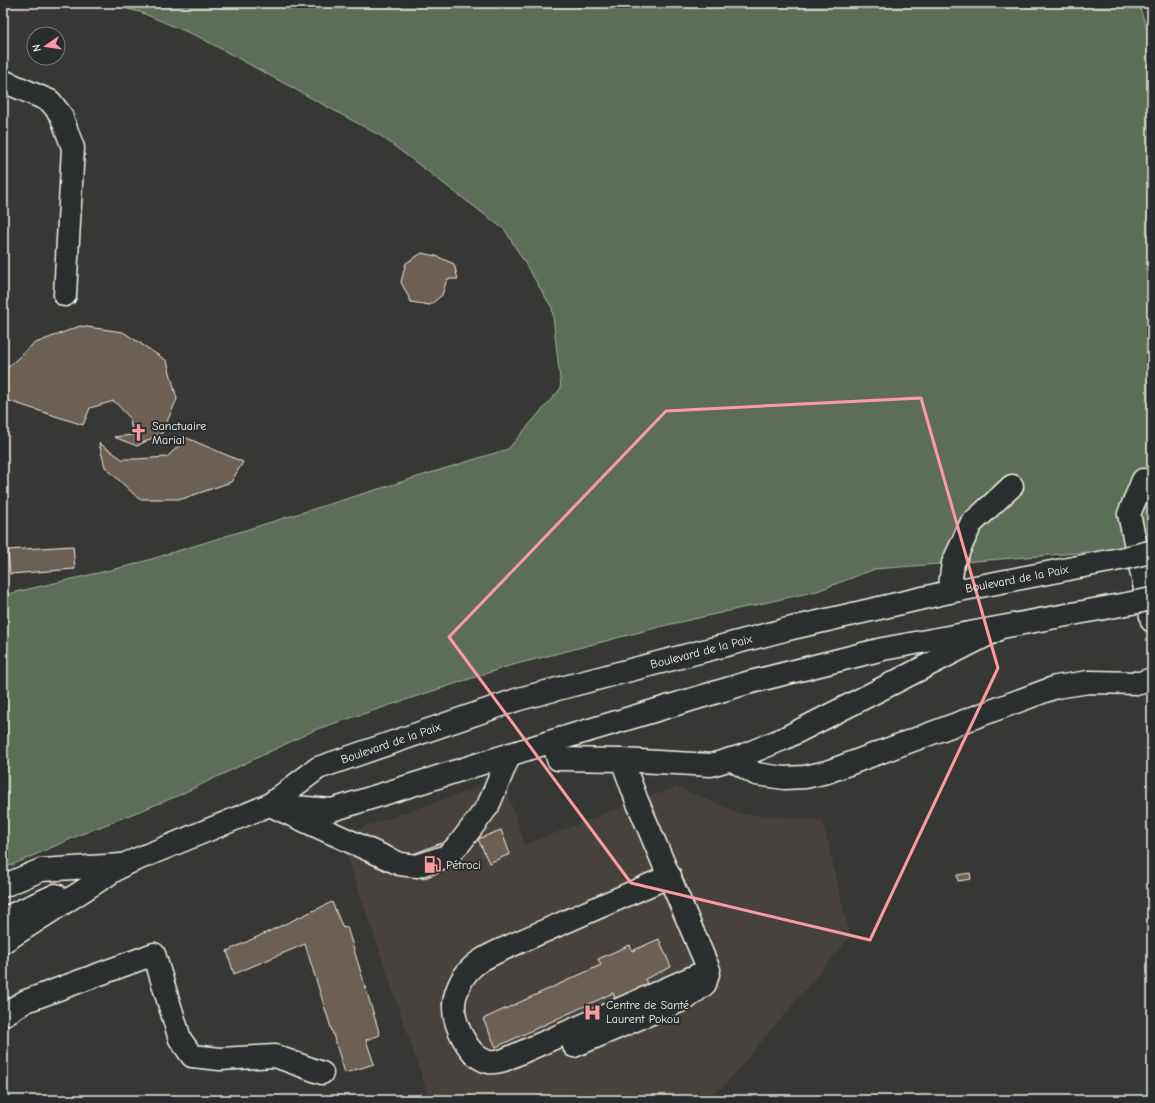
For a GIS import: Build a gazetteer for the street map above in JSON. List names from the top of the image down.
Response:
{
  "streets": {
    "main road": ["Boulevard de la Paix"]
  },
  "places": {
    "church": ["Sanctuaire Marial"],
    "fuel station": ["Pétroci"],
    "hospital": ["Centre de Santé Laurent Pokou"]
  },
  "north": "left"
}
